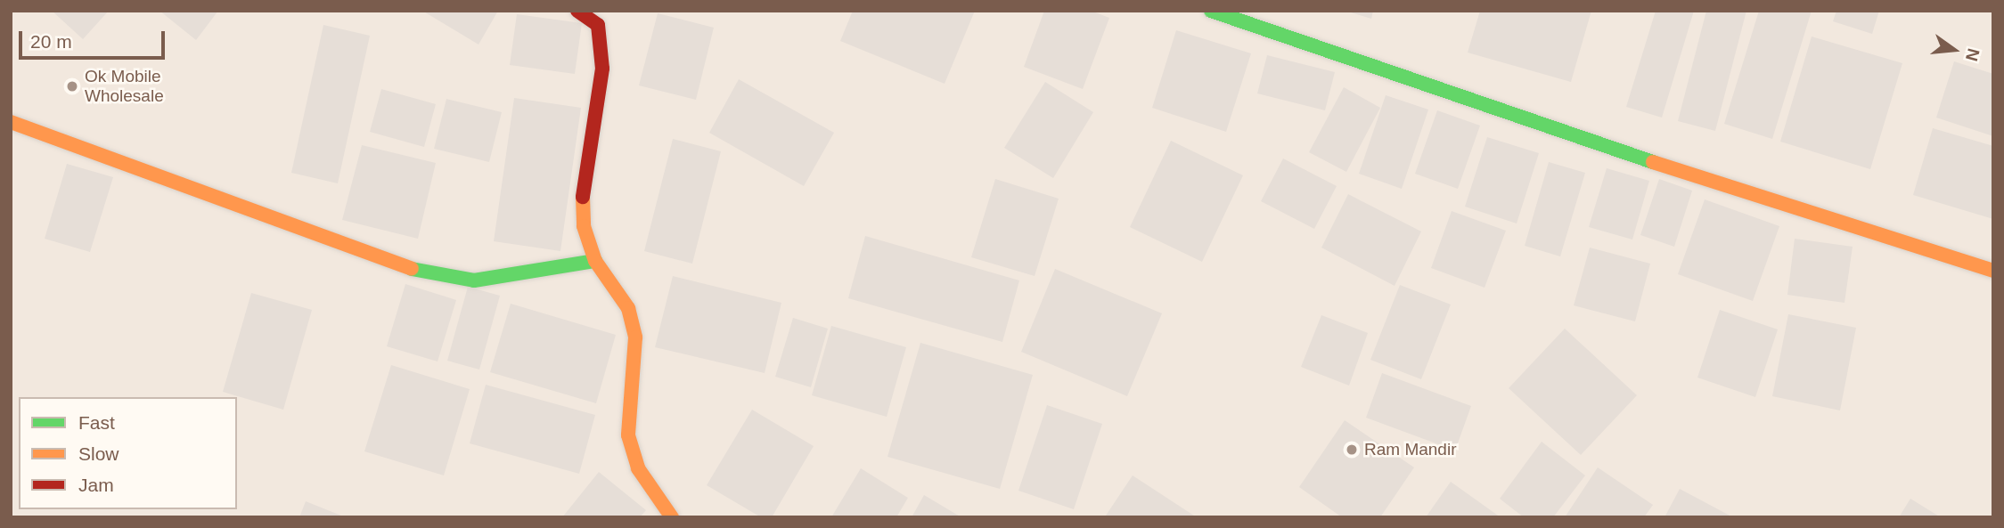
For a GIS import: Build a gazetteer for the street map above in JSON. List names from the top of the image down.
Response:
{
  "places": ["Ok Mobile Wholesale", "Ram Mandir"],
  "legend": ["Fast", "Slow", "Jam"],
  "scale_bar": "20 m",
  "north": "right"
}
